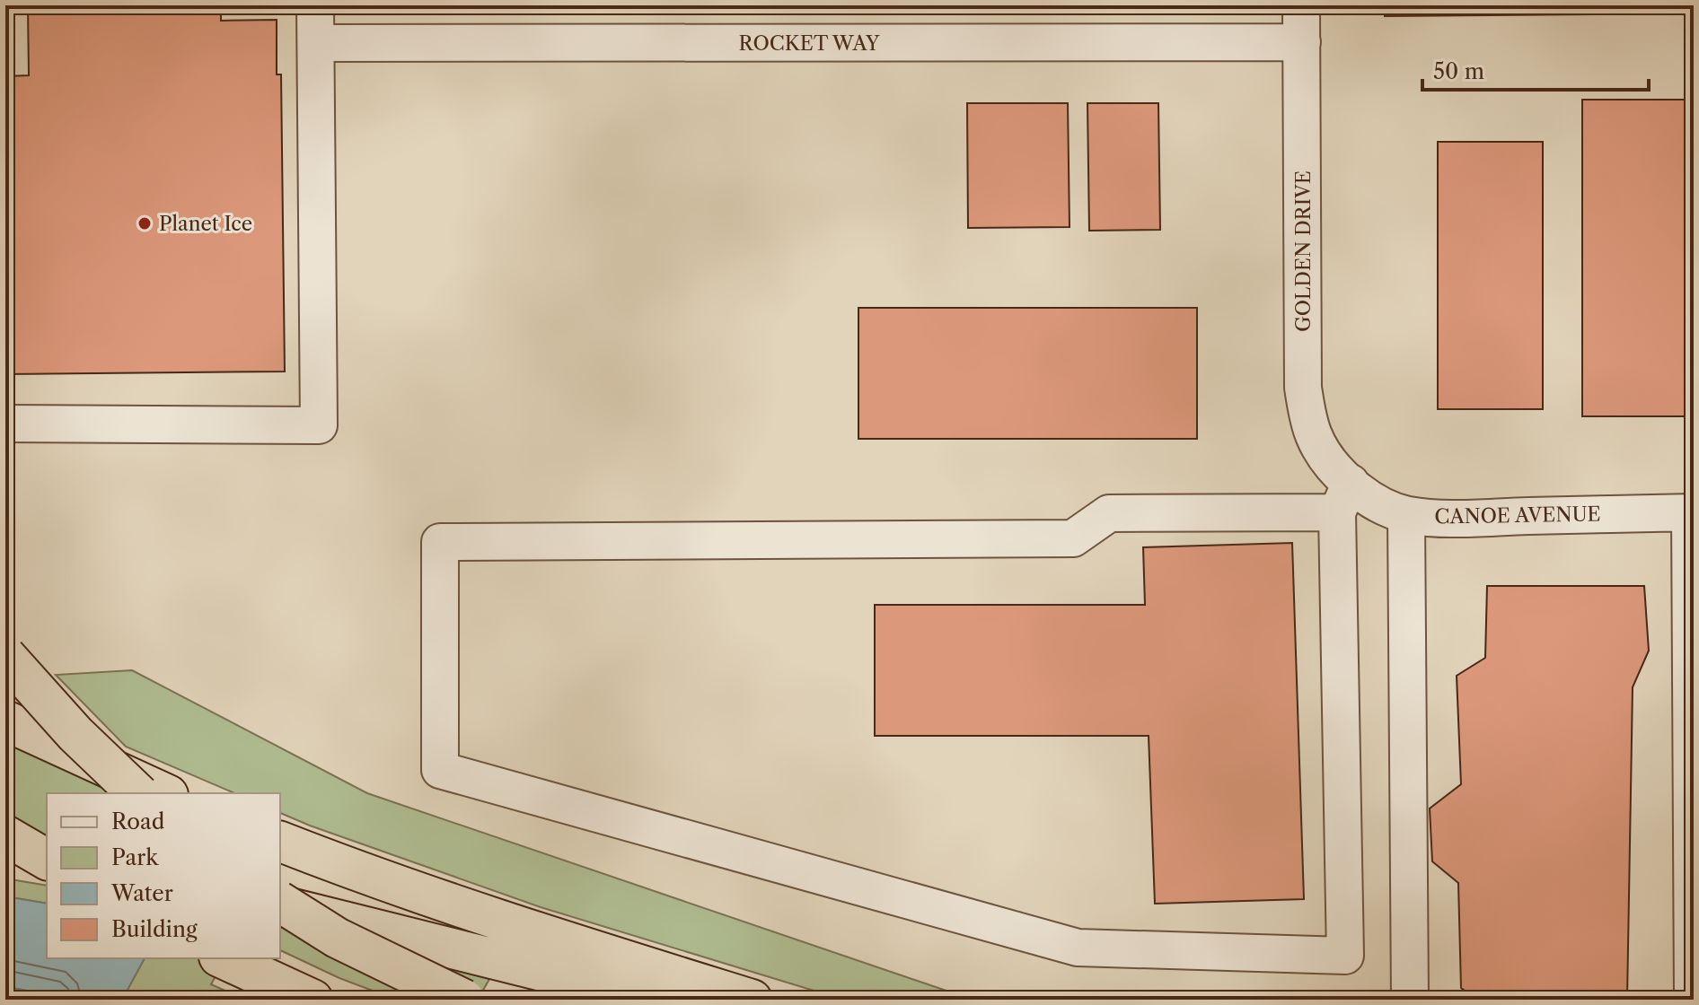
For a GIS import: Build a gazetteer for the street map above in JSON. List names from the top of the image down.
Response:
{
  "streets": {
    "street": ["ROCKET WAY", "GOLDEN DRIVE", "CANOE AVENUE"]
  },
  "crossings": [
    ["ROCKET WAY", "GOLDEN DRIVE"],
    ["GOLDEN DRIVE", "CANOE AVENUE"]
  ],
  "places": ["Planet Ice"],
  "legend": [
    "Road",
    "Park",
    "Water",
    "Building"
  ],
  "scale_bar": "50 m"
}
